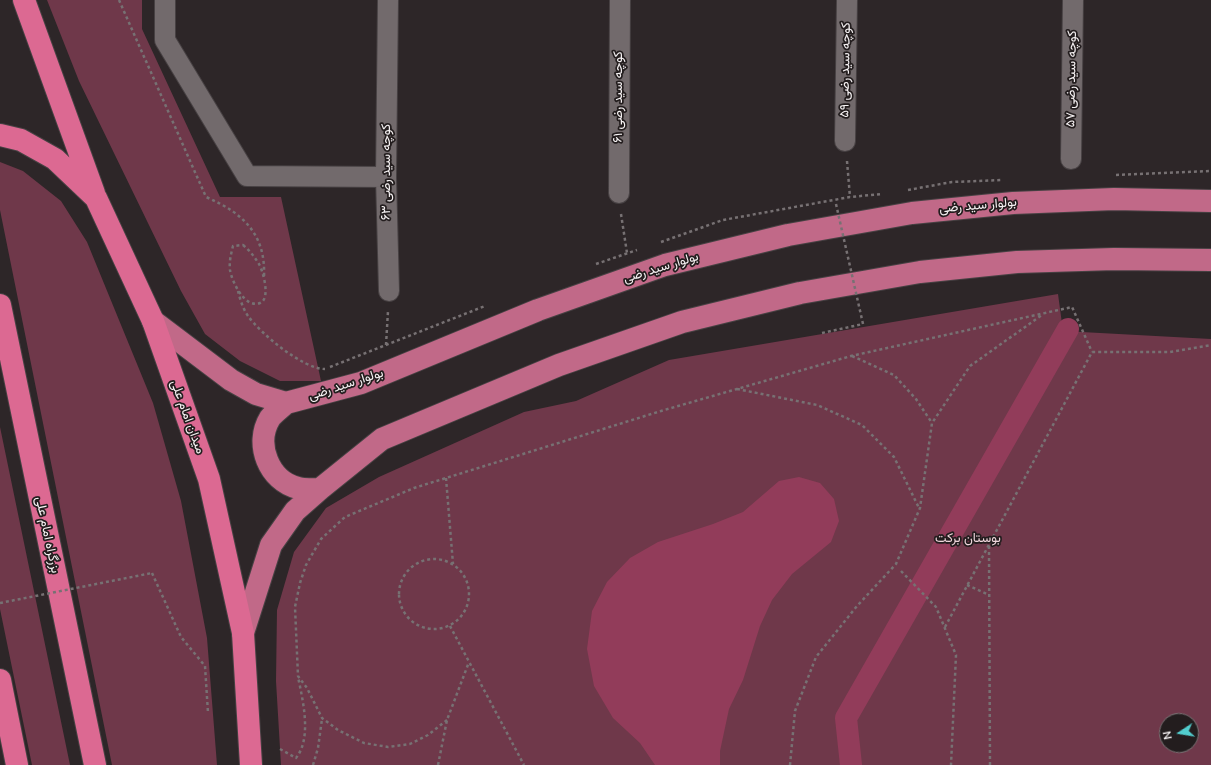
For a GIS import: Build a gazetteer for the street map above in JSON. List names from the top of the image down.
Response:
{
  "streets": {
    "highway": ["میدان امام علی", "بزرگراه امام علی"],
    "main road": ["بولوار سید رضی"],
    "street": [
      "کوچه سید رضی ۵۹",
      "کوچه سید رضی ۵۷",
      "کوچه سید رضی ۶۱",
      "کوچه سید رضی ۶۳"
    ]
  },
  "parks": ["بوستان برکت"],
  "north": "left"
}
